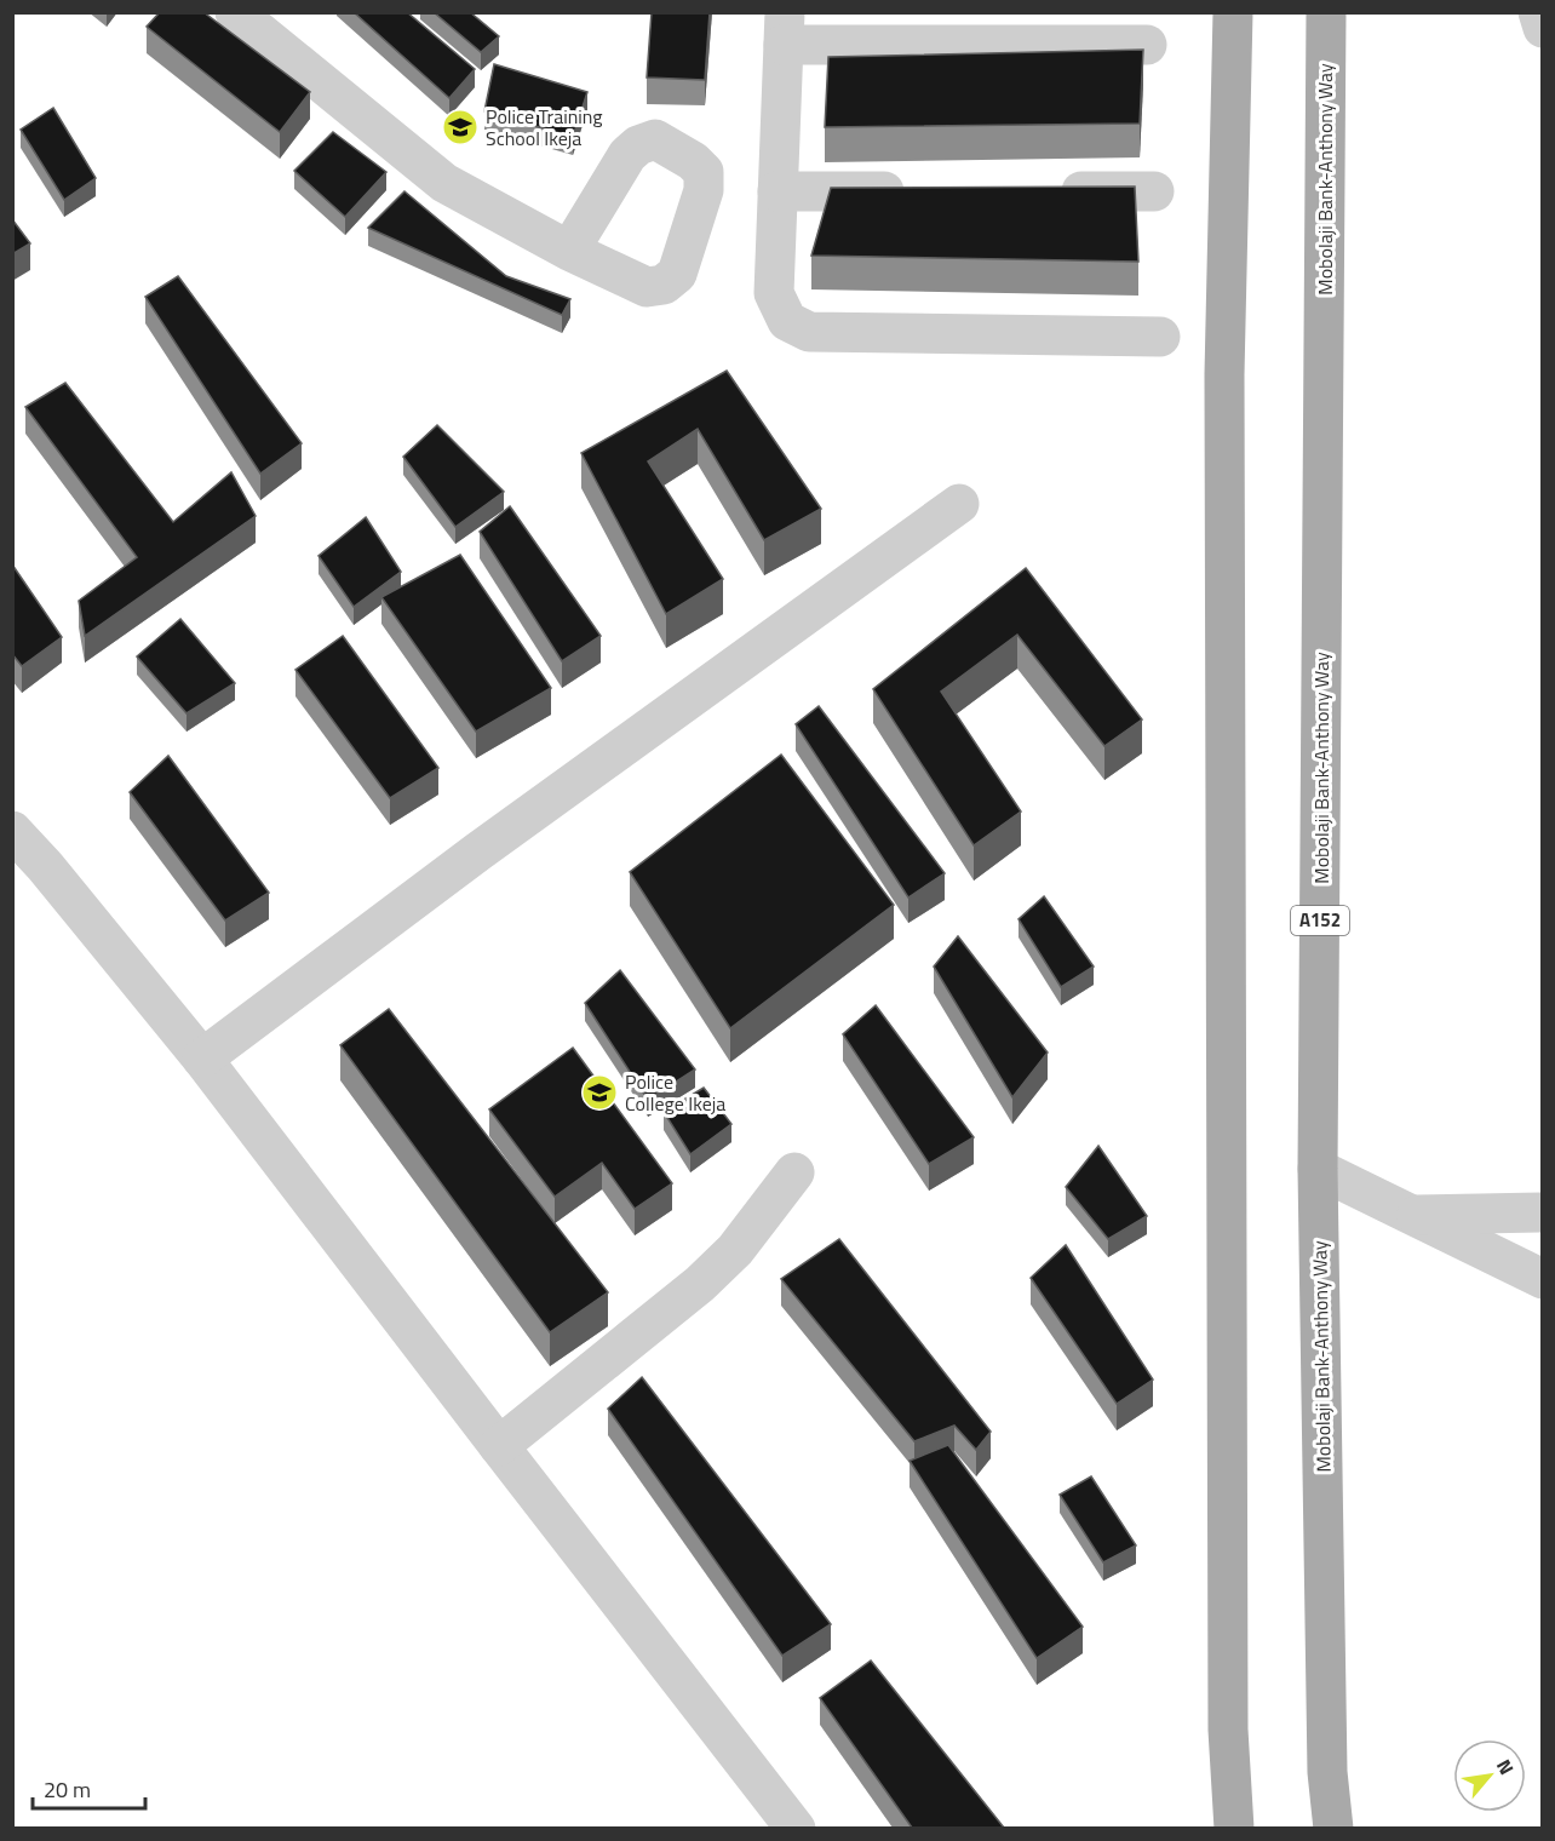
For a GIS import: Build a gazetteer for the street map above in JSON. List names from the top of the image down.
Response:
{
  "streets": {
    "main road": ["Mobolaji Bank-Anthony Way", "A152"]
  },
  "places": {
    "school or university": ["Police Training School Ikeja", "Police College Ikeja"]
  },
  "scale_bar": "20 m",
  "north": "top right"
}
